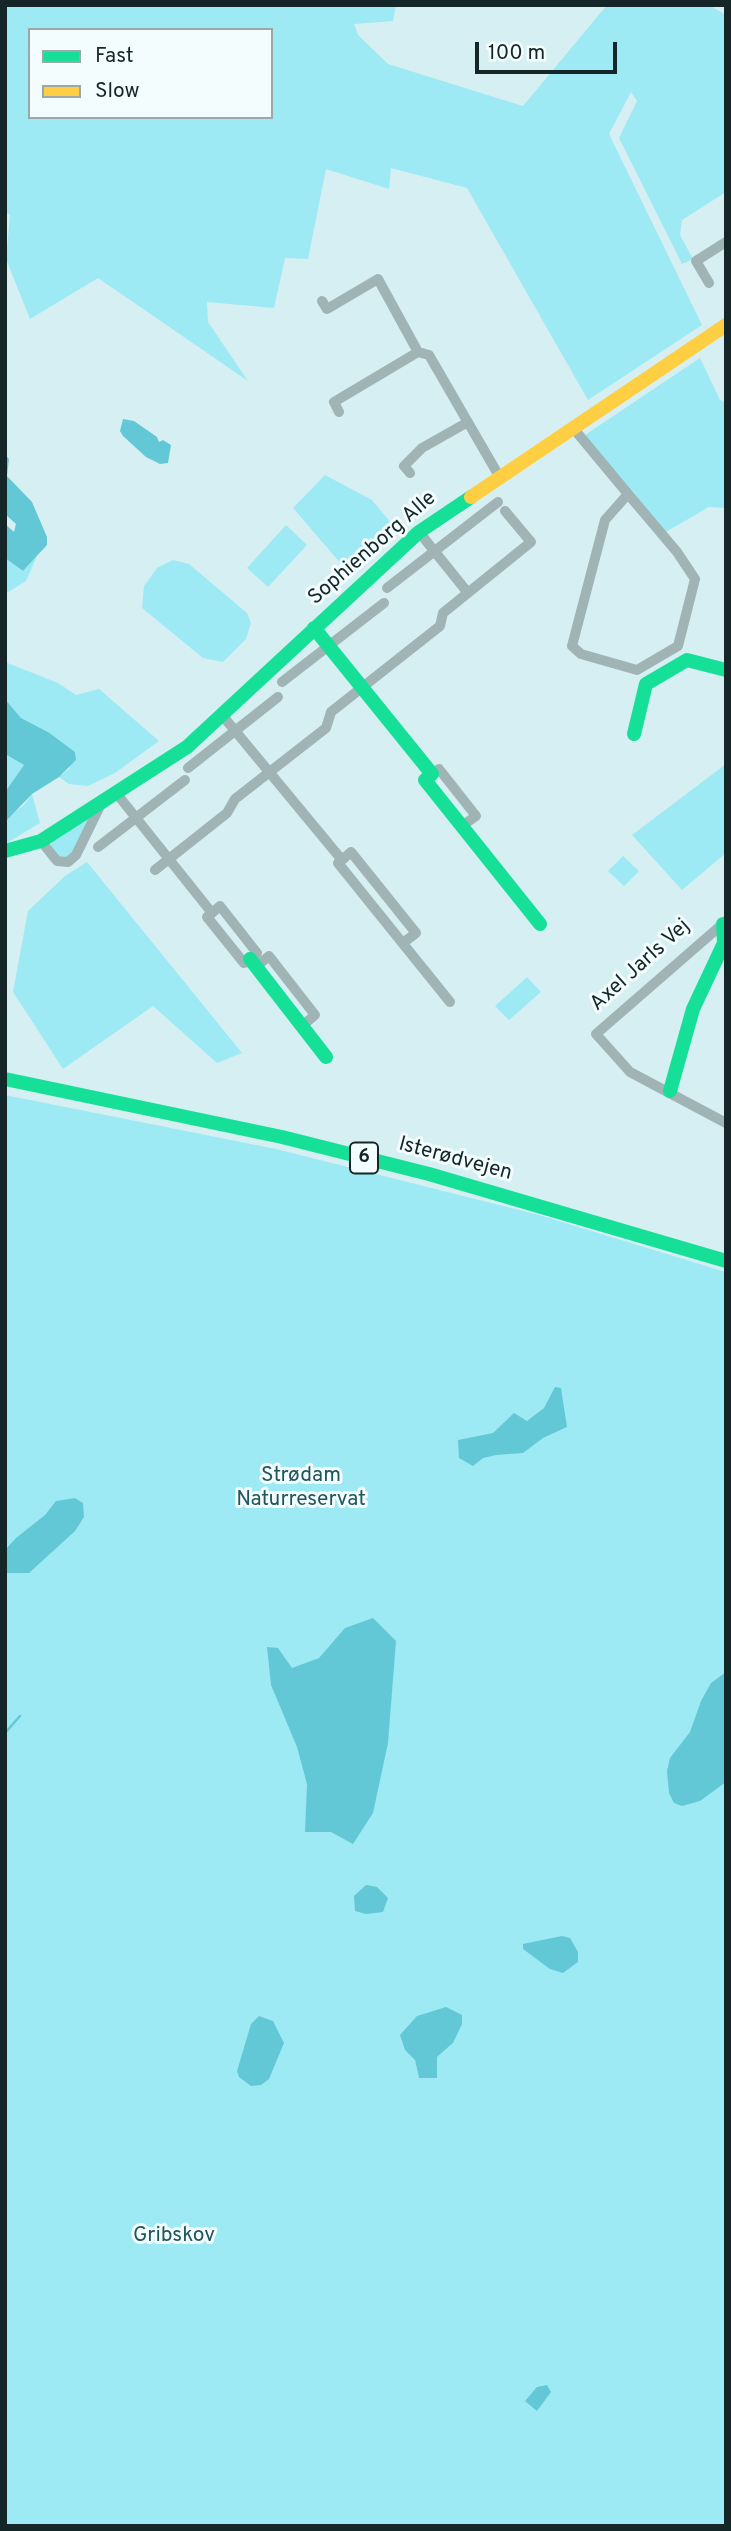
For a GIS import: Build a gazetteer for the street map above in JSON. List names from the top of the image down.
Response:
{
  "streets": {
    "main road": [
      "Sophienborg Alle",
      "Axel Jarls Vej",
      "6",
      "Isterødvejen"
    ]
  },
  "parks": ["Strødam Naturreservat", "Gribskov"],
  "legend": ["Fast", "Slow"],
  "scale_bar": "100 m"
}
